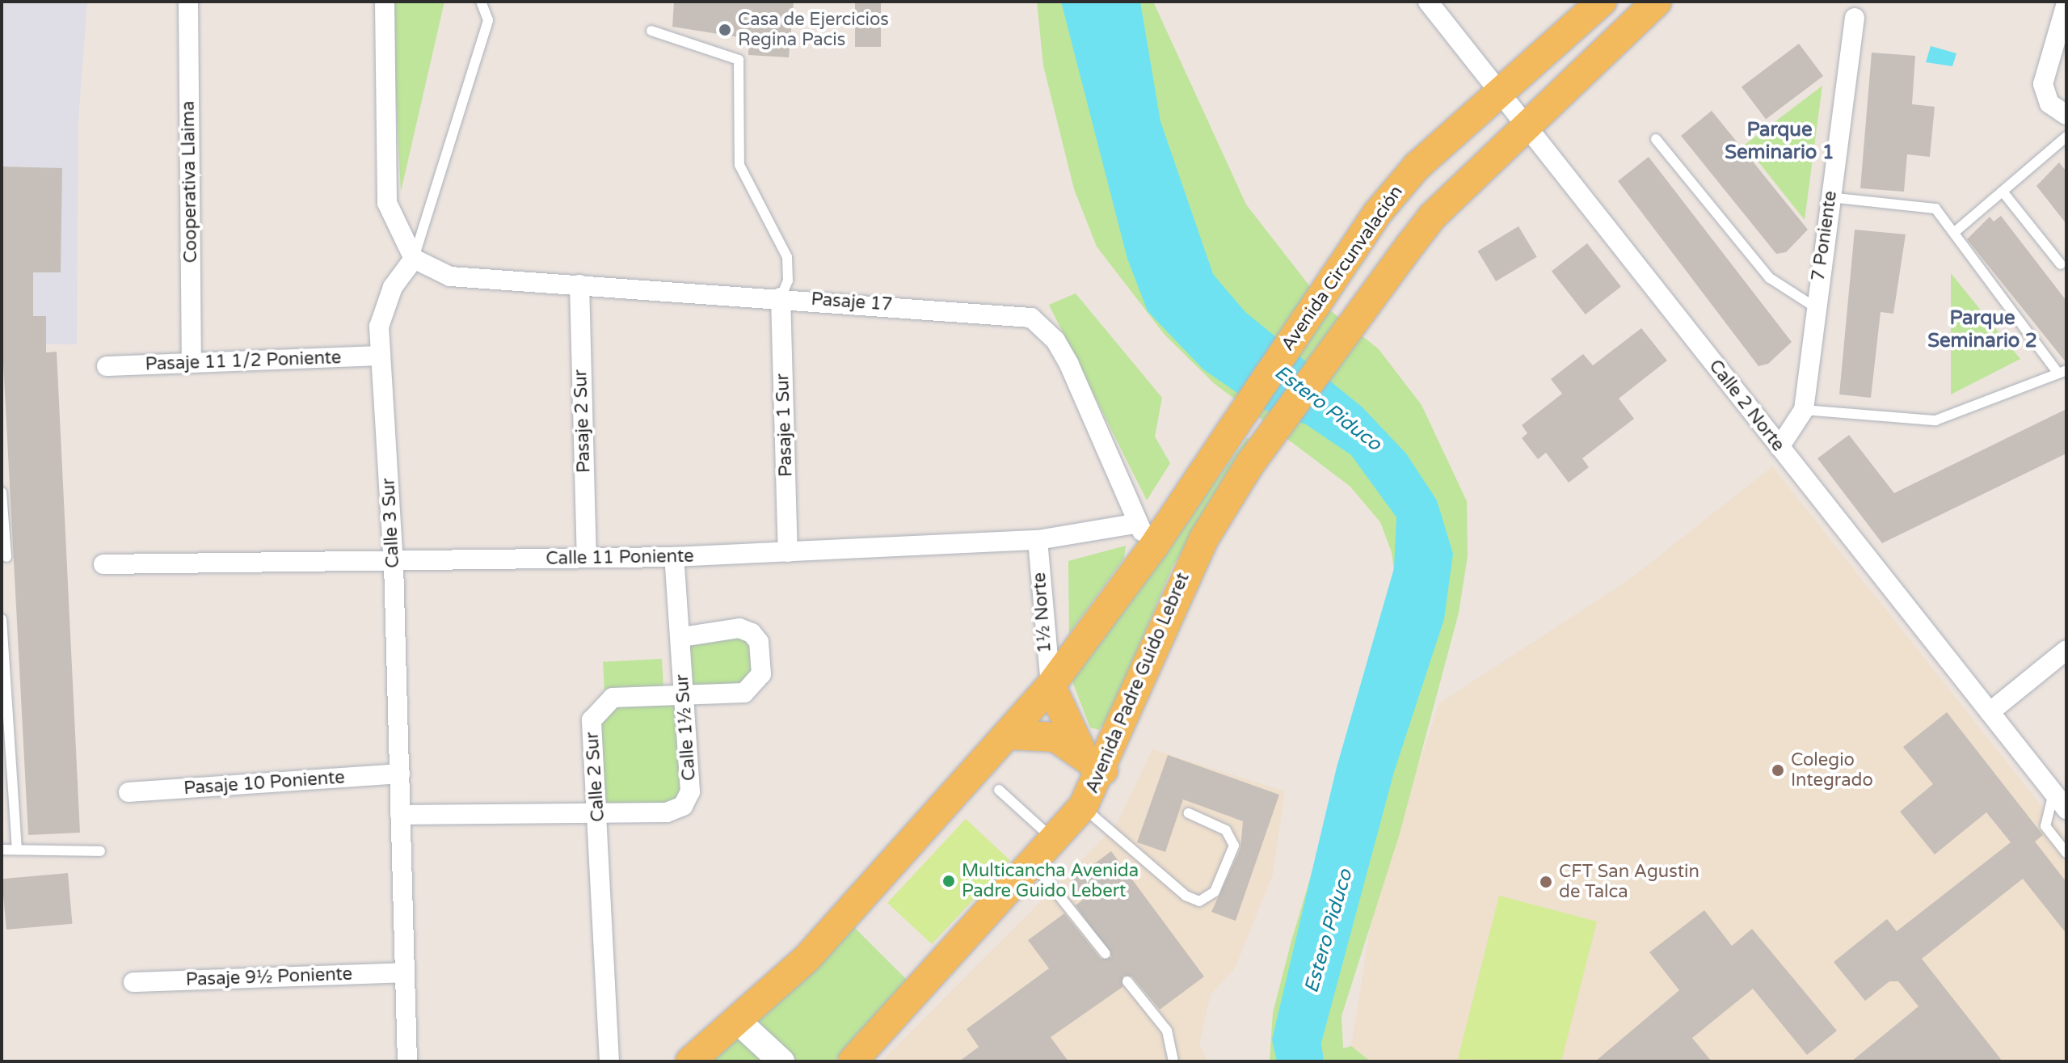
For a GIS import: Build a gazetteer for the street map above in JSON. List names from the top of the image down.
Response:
{
  "streets": {
    "main road": ["Avenida Circunvalación", "Avenida Padre Guido Lebret"],
    "street": [
      "Cooperativa Llaima",
      "7 Poniente",
      "Pasaje 17",
      "Pasaje 11 1/2 Poniente",
      "Calle 2 Norte",
      "Pasaje 2 Sur",
      "Pasaje 1 Sur",
      "Calle 3 Sur",
      "Calle 11 Poniente",
      "1½ Norte",
      "Calle 1½ Sur",
      "Calle 2 Sur",
      "Pasaje 10 Poniente",
      "Pasaje 9½ Poniente"
    ]
  },
  "crossings": [
    ["Cooperativa Llaima", "Pasaje 11 1/2 Poniente"],
    ["7 Poniente", "Calle 2 Norte"],
    ["Avenida Circunvalación", "Pasaje 17"],
    ["Avenida Circunvalación", "Calle 2 Norte"],
    ["Pasaje 17", "Pasaje 2 Sur"],
    ["Pasaje 17", "Pasaje 1 Sur"],
    ["Pasaje 17", "Calle 3 Sur"],
    ["Pasaje 17", "Calle 11 Poniente"],
    ["Pasaje 11 1/2 Poniente", "Calle 3 Sur"],
    ["Calle 2 Norte", "Avenida Padre Guido Lebret"],
    ["Pasaje 2 Sur", "Calle 11 Poniente"],
    ["Pasaje 1 Sur", "Calle 11 Poniente"],
    ["Calle 3 Sur", "Calle 11 Poniente"],
    ["Calle 3 Sur", "Calle 1½ Sur"],
    ["Calle 3 Sur", "Pasaje 10 Poniente"],
    ["Calle 3 Sur", "Pasaje 9½ Poniente"],
    ["Calle 11 Poniente", "1½ Norte"],
    ["Calle 11 Poniente", "Calle 1½ Sur"],
    ["Calle 1½ Sur", "Calle 2 Sur"]
  ],
  "districts": ["Parque Seminario 1", "Parque Seminario 2"],
  "water": ["Estero Piduco"],
  "places": [
    "Casa de Ejercicios Regina Pacis",
    "Colegio Integrado",
    "Multicancha Avenida Padre Guido Lebert",
    "CFT San Agustin de Talca"
  ]
}
